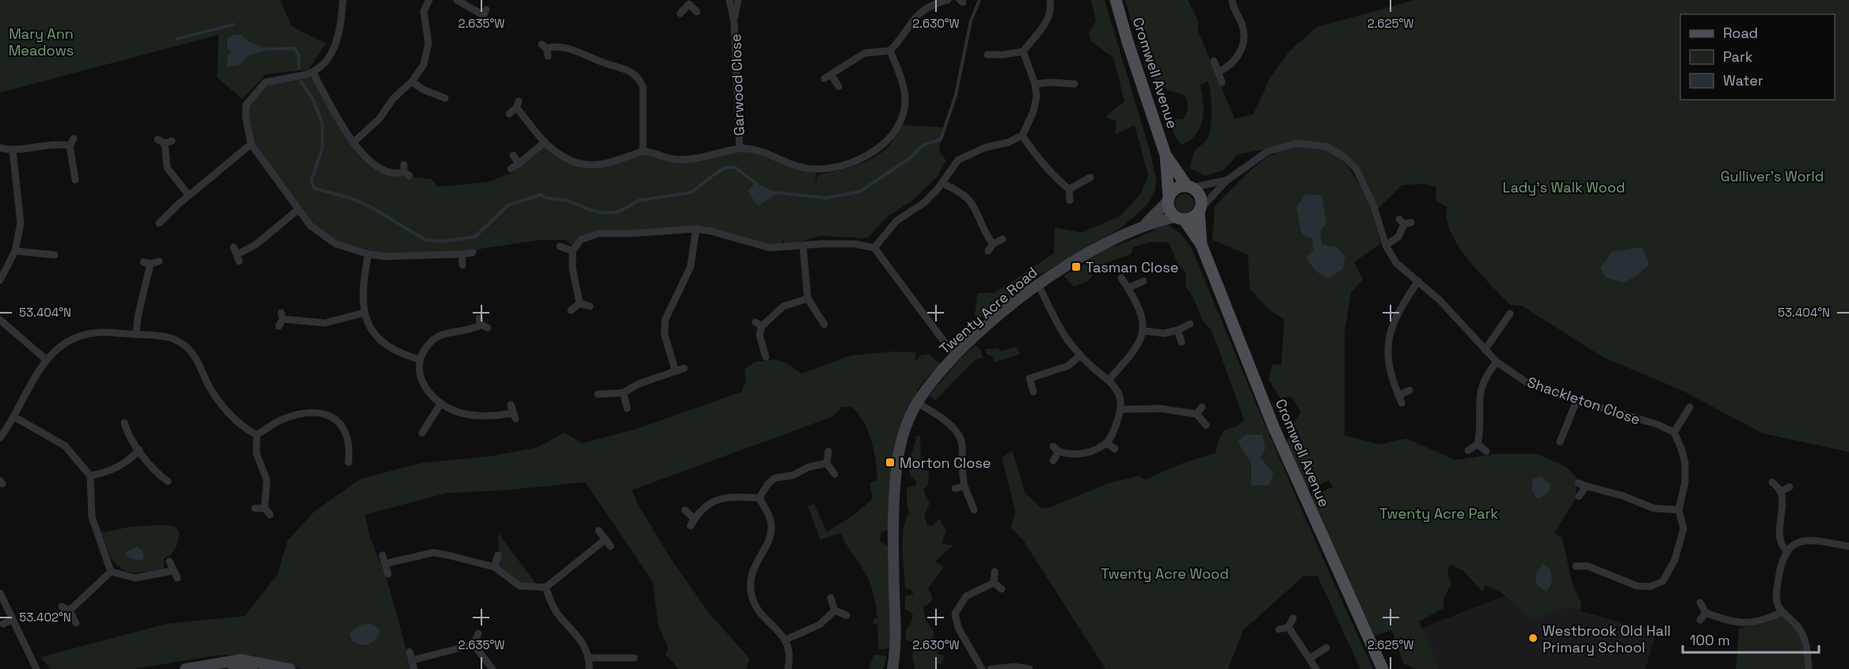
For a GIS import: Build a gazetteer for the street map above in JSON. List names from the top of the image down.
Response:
{
  "streets": {
    "main road": ["Cromwell Avenue"],
    "street": ["Garwood Close", "Twenty Acre Road", "Shackleton Close"]
  },
  "crossings": [
    ["Cromwell Avenue", "Twenty Acre Road"],
    ["Cromwell Avenue", "Shackleton Close"],
    ["Twenty Acre Road", "Shackleton Close"]
  ],
  "parks": [
    "Mary Ann Meadows",
    "Gulliver's World",
    "Lady's Walk Wood",
    "Twenty Acre Park",
    "Twenty Acre Wood"
  ],
  "places": {
    "transit": ["Tasman Close", "Morton Close"],
    "other": ["Westbrook Old Hall Primary School"]
  },
  "legend": ["Road", "Park", "Water"],
  "scale_bar": "100 m",
  "coordinates": [
    "2.635°W",
    "2.630°W",
    "2.625°W",
    "53.404°N",
    "53.402°N"
  ]
}
